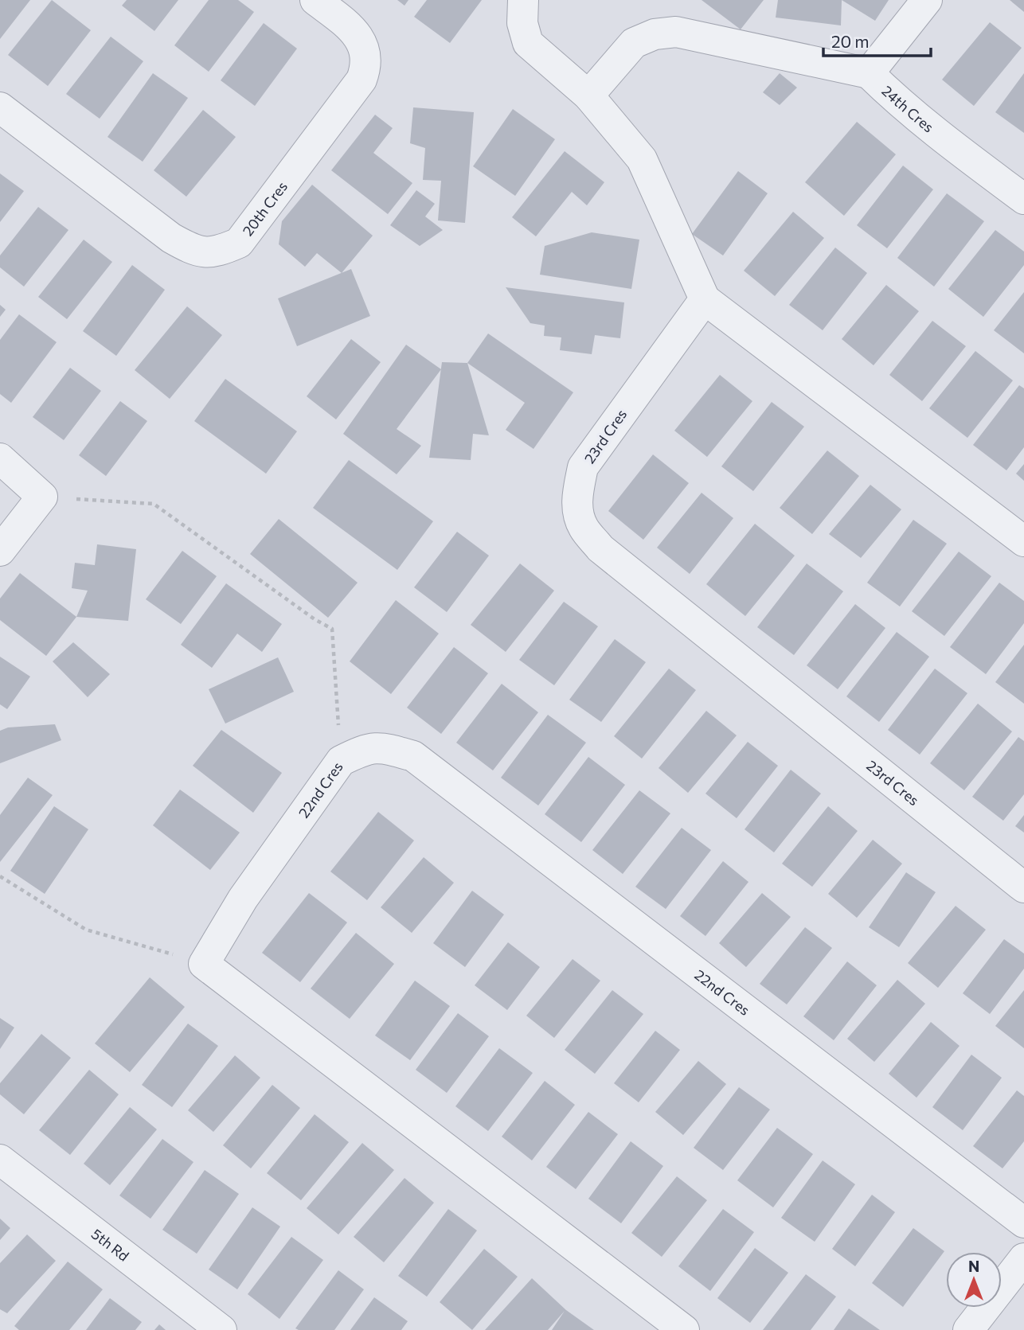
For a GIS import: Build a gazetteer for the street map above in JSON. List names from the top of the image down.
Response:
{
  "streets": {
    "street": [
      "24th Cres",
      "20th Cres",
      "23rd Cres",
      "22nd Cres",
      "5th Rd"
    ]
  },
  "scale_bar": "20 m",
  "north": "top"
}
